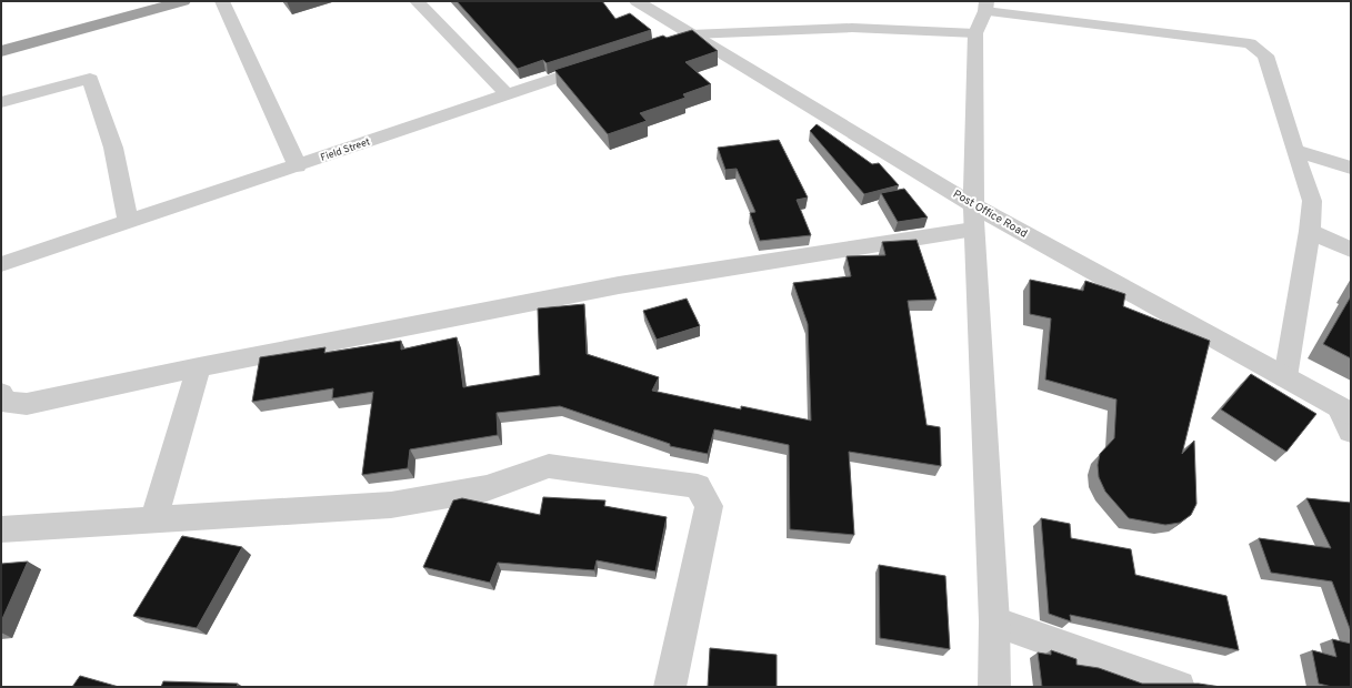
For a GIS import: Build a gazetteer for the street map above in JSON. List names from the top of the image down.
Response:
{
  "streets": {
    "street": ["Field Street", "Post Office Road"]
  }
}
